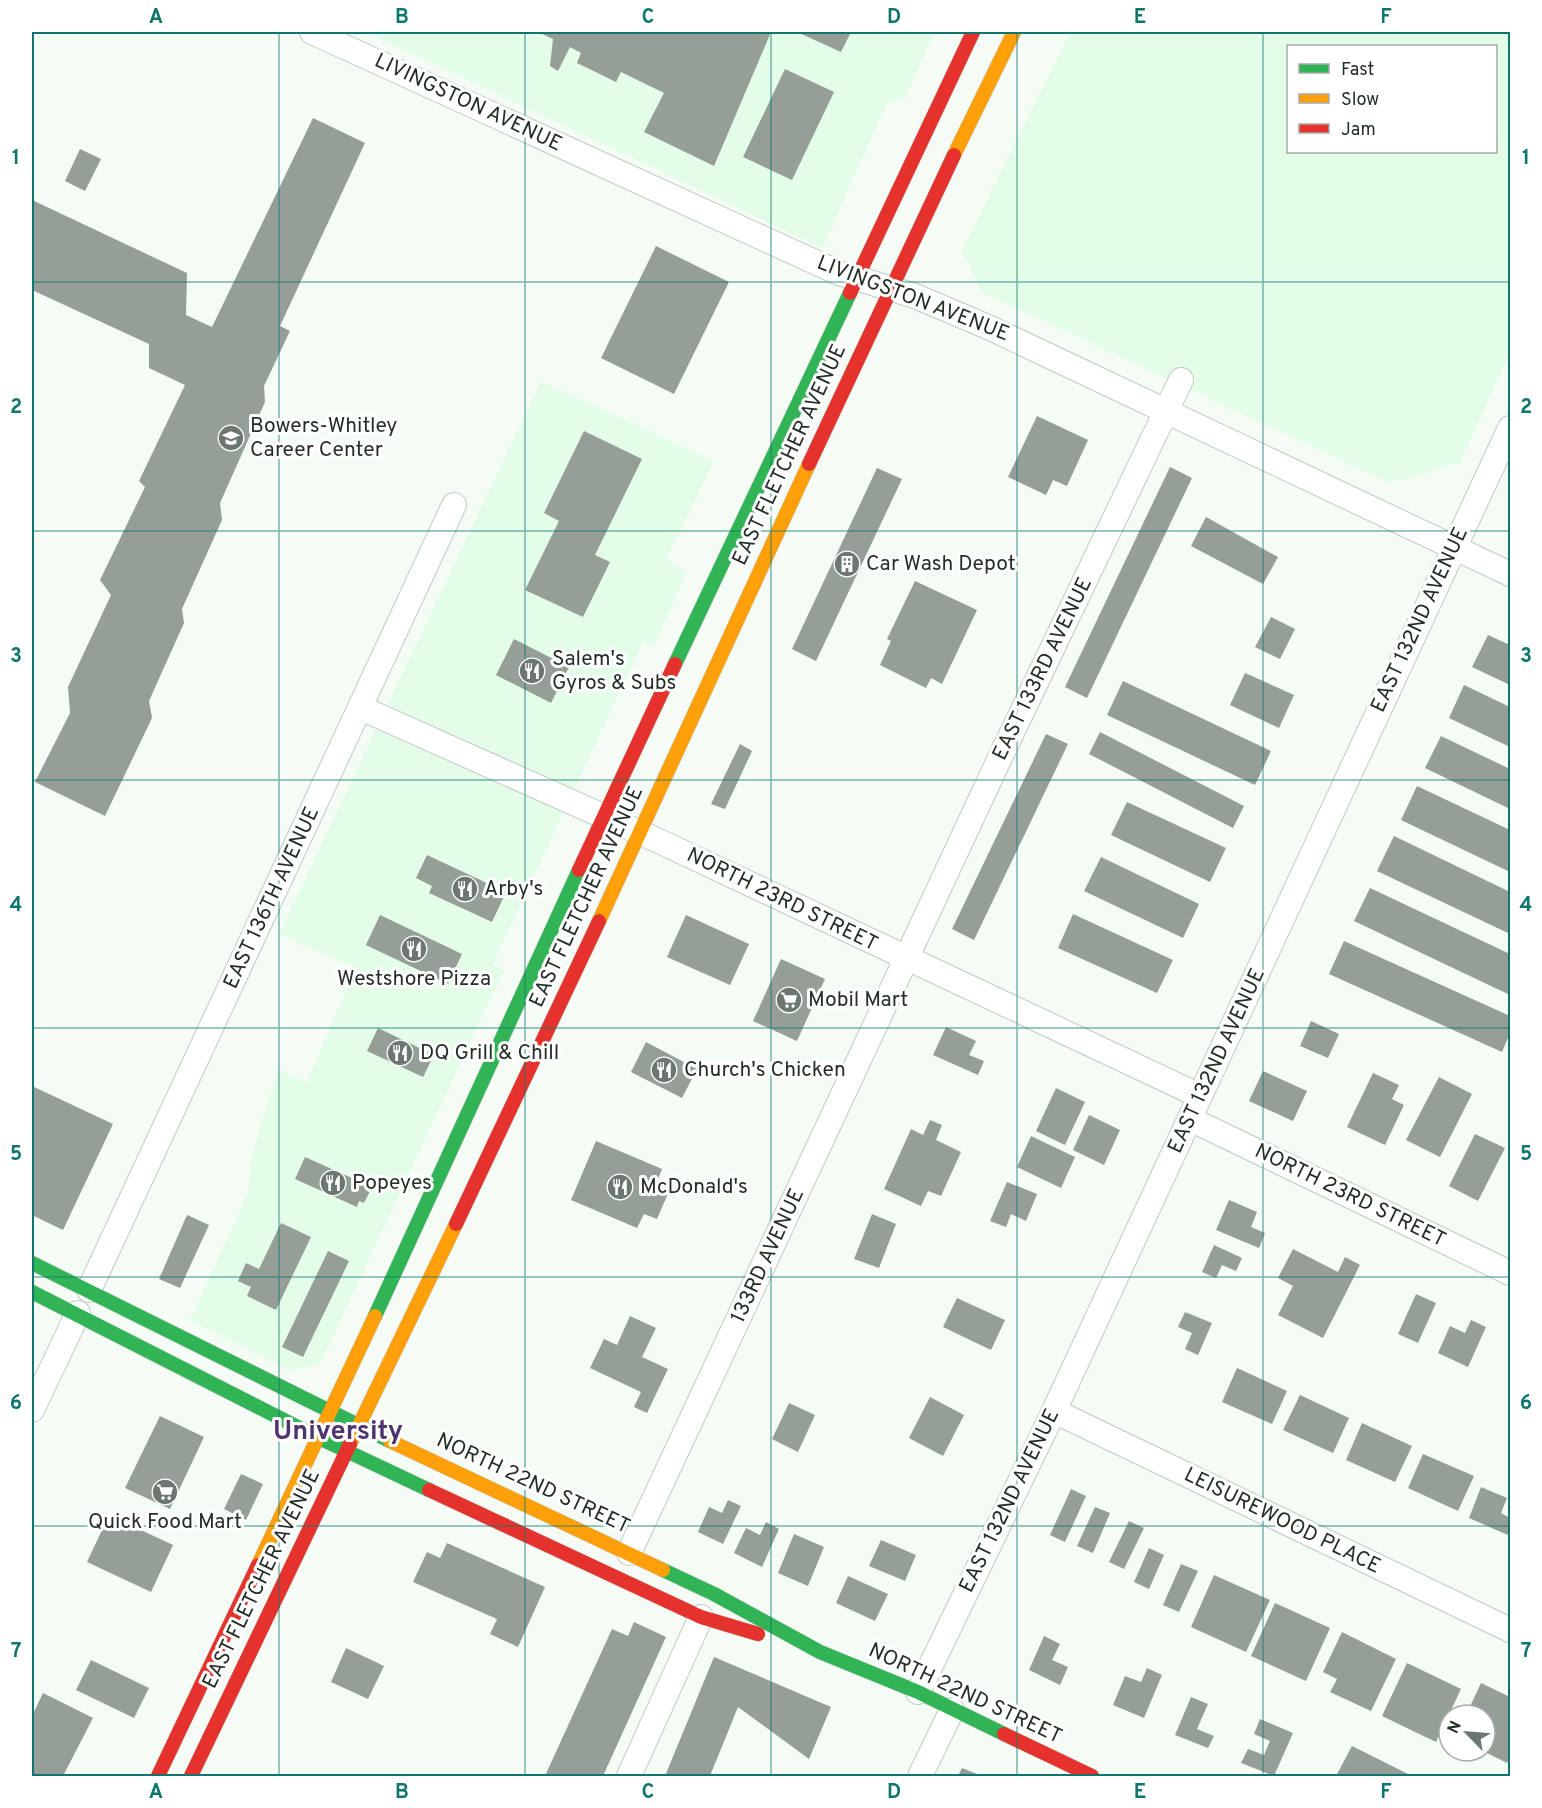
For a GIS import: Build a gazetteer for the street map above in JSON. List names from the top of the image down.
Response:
{
  "streets": {
    "main road": ["EAST FLETCHER AVENUE", "NORTH 22ND STREET"],
    "street": [
      "LIVINGSTON AVENUE",
      "EAST 132ND AVENUE",
      "EAST 133RD AVENUE",
      "EAST 136TH AVENUE",
      "NORTH 23RD STREET",
      "133RD AVENUE",
      "LEISUREWOOD PLACE"
    ]
  },
  "crossings": [
    ["LIVINGSTON AVENUE", "EAST FLETCHER AVENUE"],
    ["LIVINGSTON AVENUE", "EAST 132ND AVENUE"],
    ["LIVINGSTON AVENUE", "EAST 133RD AVENUE"],
    ["EAST FLETCHER AVENUE", "NORTH 23RD STREET"],
    ["EAST FLETCHER AVENUE", "NORTH 22ND STREET"],
    ["EAST 132ND AVENUE", "NORTH 23RD STREET"],
    ["EAST 132ND AVENUE", "NORTH 22ND STREET"],
    ["EAST 132ND AVENUE", "LEISUREWOOD PLACE"],
    ["EAST 133RD AVENUE", "NORTH 23RD STREET"],
    ["EAST 133RD AVENUE", "133RD AVENUE"],
    ["EAST 136TH AVENUE", "NORTH 23RD STREET"],
    ["EAST 136TH AVENUE", "NORTH 22ND STREET"],
    ["NORTH 23RD STREET", "133RD AVENUE"],
    ["133RD AVENUE", "NORTH 22ND STREET"]
  ],
  "districts": ["University"],
  "places": {
    "school or university": ["Bowers-Whitley Career Center"],
    "building": ["Car Wash Depot"],
    "restaurant": [
      "Salem's Gyros & Subs",
      "Arby's",
      "Westshore Pizza",
      "DQ Grill & Chill",
      "Church's Chicken",
      "Popeyes",
      "McDonald's"
    ],
    "supermarket": ["Mobil Mart", "Quick Food Mart"]
  },
  "legend": ["Fast", "Slow", "Jam"],
  "north": "top left",
  "grid": {
    "columns": [
      "A",
      "B",
      "C",
      "D",
      "E",
      "F"
    ],
    "rows": [
      "1",
      "2",
      "3",
      "4",
      "5",
      "6",
      "7"
    ]
  }
}
